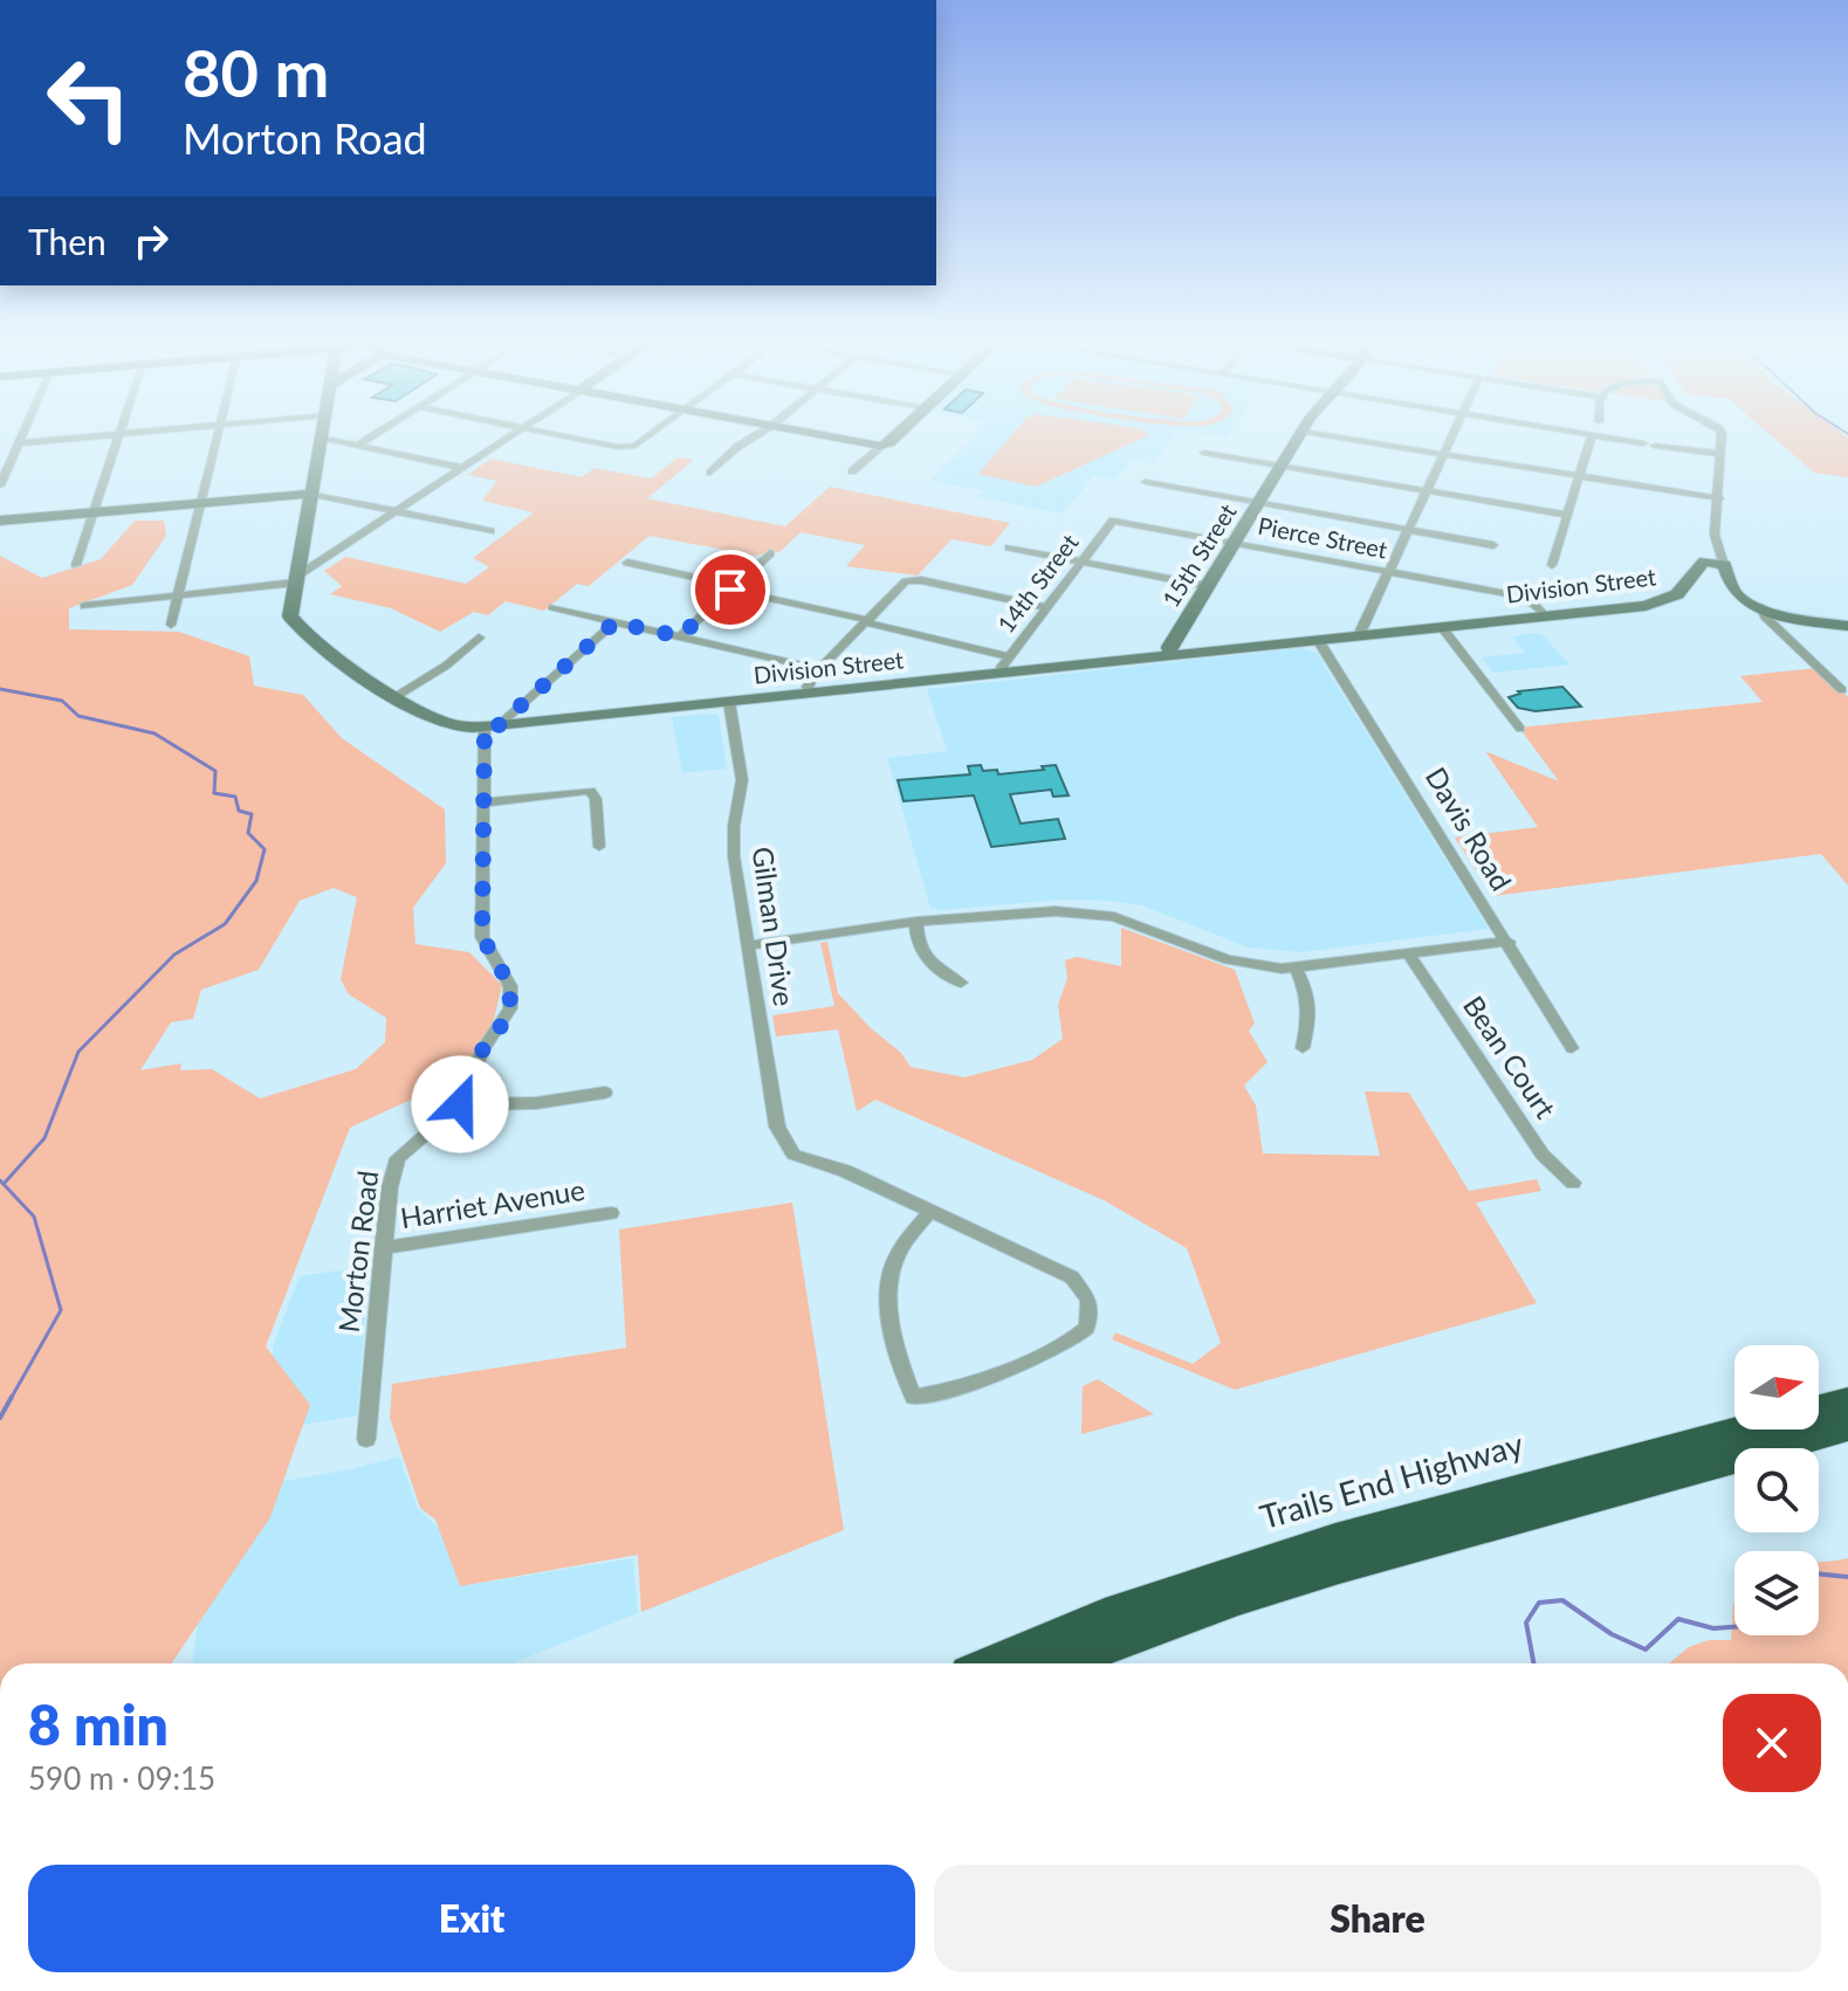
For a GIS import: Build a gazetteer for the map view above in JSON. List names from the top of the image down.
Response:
{
  "streets": {
    "highway": ["Trails End Highway"],
    "street": [
      "Pierce Street",
      "15th Street",
      "14th Street",
      "Division Street",
      "Davis Road",
      "Gilman Drive",
      "Bean Court",
      "Harriet Avenue",
      "Morton Road"
    ]
  },
  "crossings": [
    ["Pierce Street", "15th Street"],
    ["Pierce Street", "14th Street"],
    ["Pierce Street", "Division Street"],
    ["15th Street", "Division Street"],
    ["14th Street", "Division Street"],
    ["Division Street", "Davis Road"],
    ["Division Street", "Gilman Drive"],
    ["Division Street", "Morton Road"],
    ["Harriet Avenue", "Morton Road"]
  ],
  "north": "right",
  "page": {
    "turn": ["80 m", "Morton Road"],
    "then": "Then",
    "heading": ["8 min", "590 m · 09:15"],
    "buttons": ["Exit", "Share"]
  }
}
